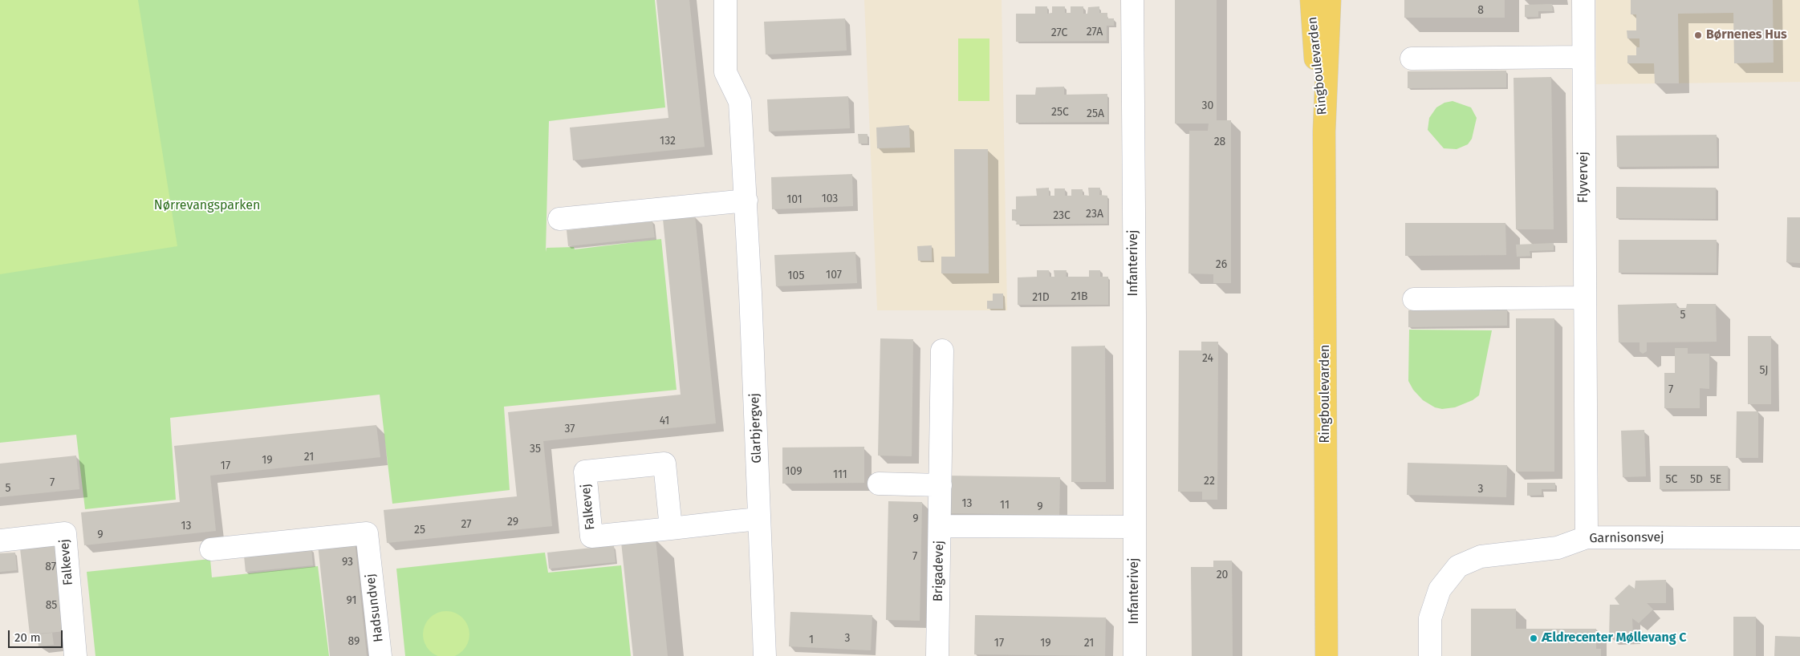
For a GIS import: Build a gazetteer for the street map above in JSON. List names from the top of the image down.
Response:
{
  "streets": {
    "main road": ["Ringboulevarden"],
    "street": [
      "Flyvervej",
      "Infanterivej",
      "Glarbjergvej",
      "Falkevej",
      "Garnisonsvej",
      "Brigadevej",
      "Hadsundvej"
    ]
  },
  "crossings": [
    ["Flyvervej", "Garnisonsvej"],
    ["Glarbjergvej", "Falkevej"]
  ],
  "parks": ["Nørrevangsparken"],
  "places": ["Børnenes Hus", "Ældrecenter Møllevang C"],
  "house_numbers": [
    "8",
    "27A",
    "27C",
    "30",
    "25C",
    "25A",
    "132",
    "28",
    "103",
    "101",
    "23A",
    "23C",
    "26",
    "107",
    "105",
    "21B",
    "21D",
    "5",
    "24",
    "5J",
    "7",
    "41",
    "37",
    "35",
    "21",
    "19",
    "17",
    "109",
    "111",
    "5C",
    "5D",
    "5E",
    "22",
    "7",
    "5",
    "3",
    "13",
    "11",
    "9",
    "9",
    "29",
    "27",
    "13",
    "25",
    "9",
    "7",
    "93",
    "87",
    "20",
    "91",
    "85",
    "3",
    "1",
    "89",
    "17",
    "19",
    "21"
  ],
  "scale_bar": "20 m"
}
